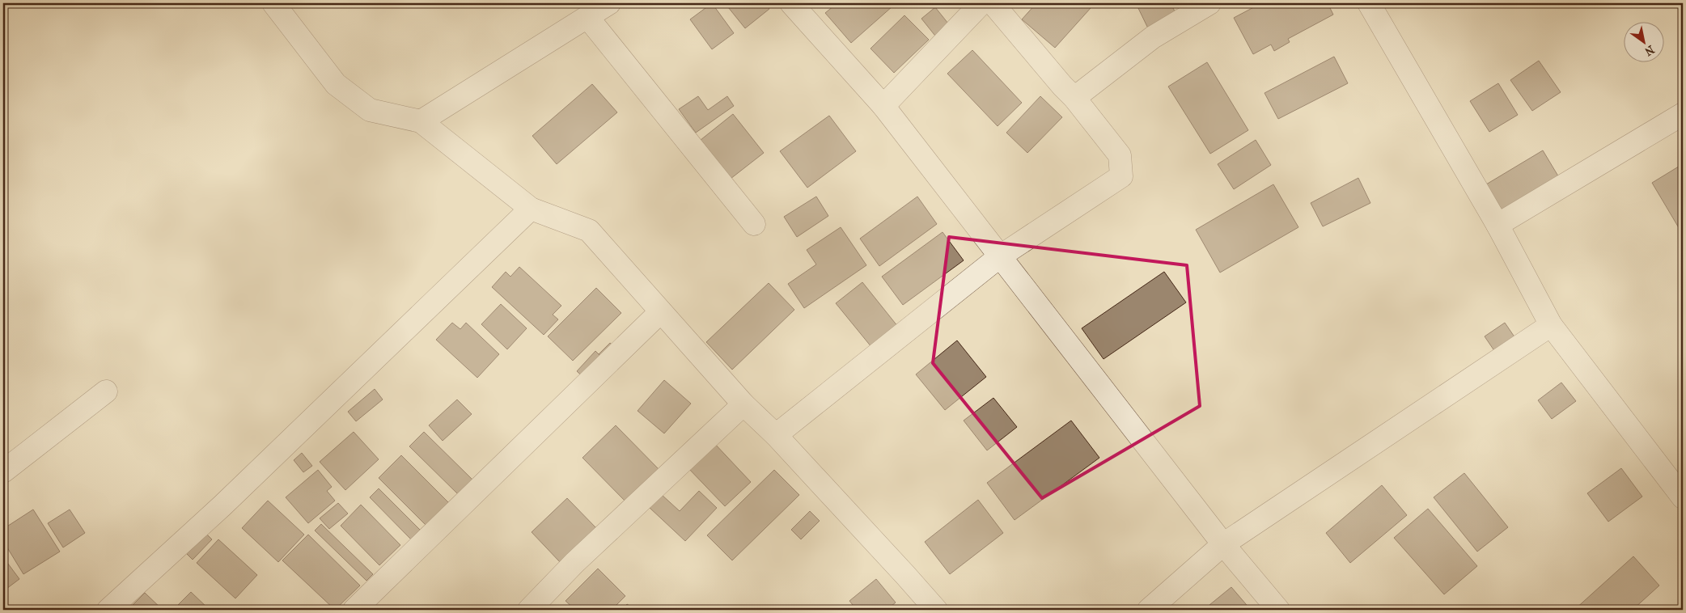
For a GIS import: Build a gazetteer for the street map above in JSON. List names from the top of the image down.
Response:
{
  "north": "bottom right"
}
